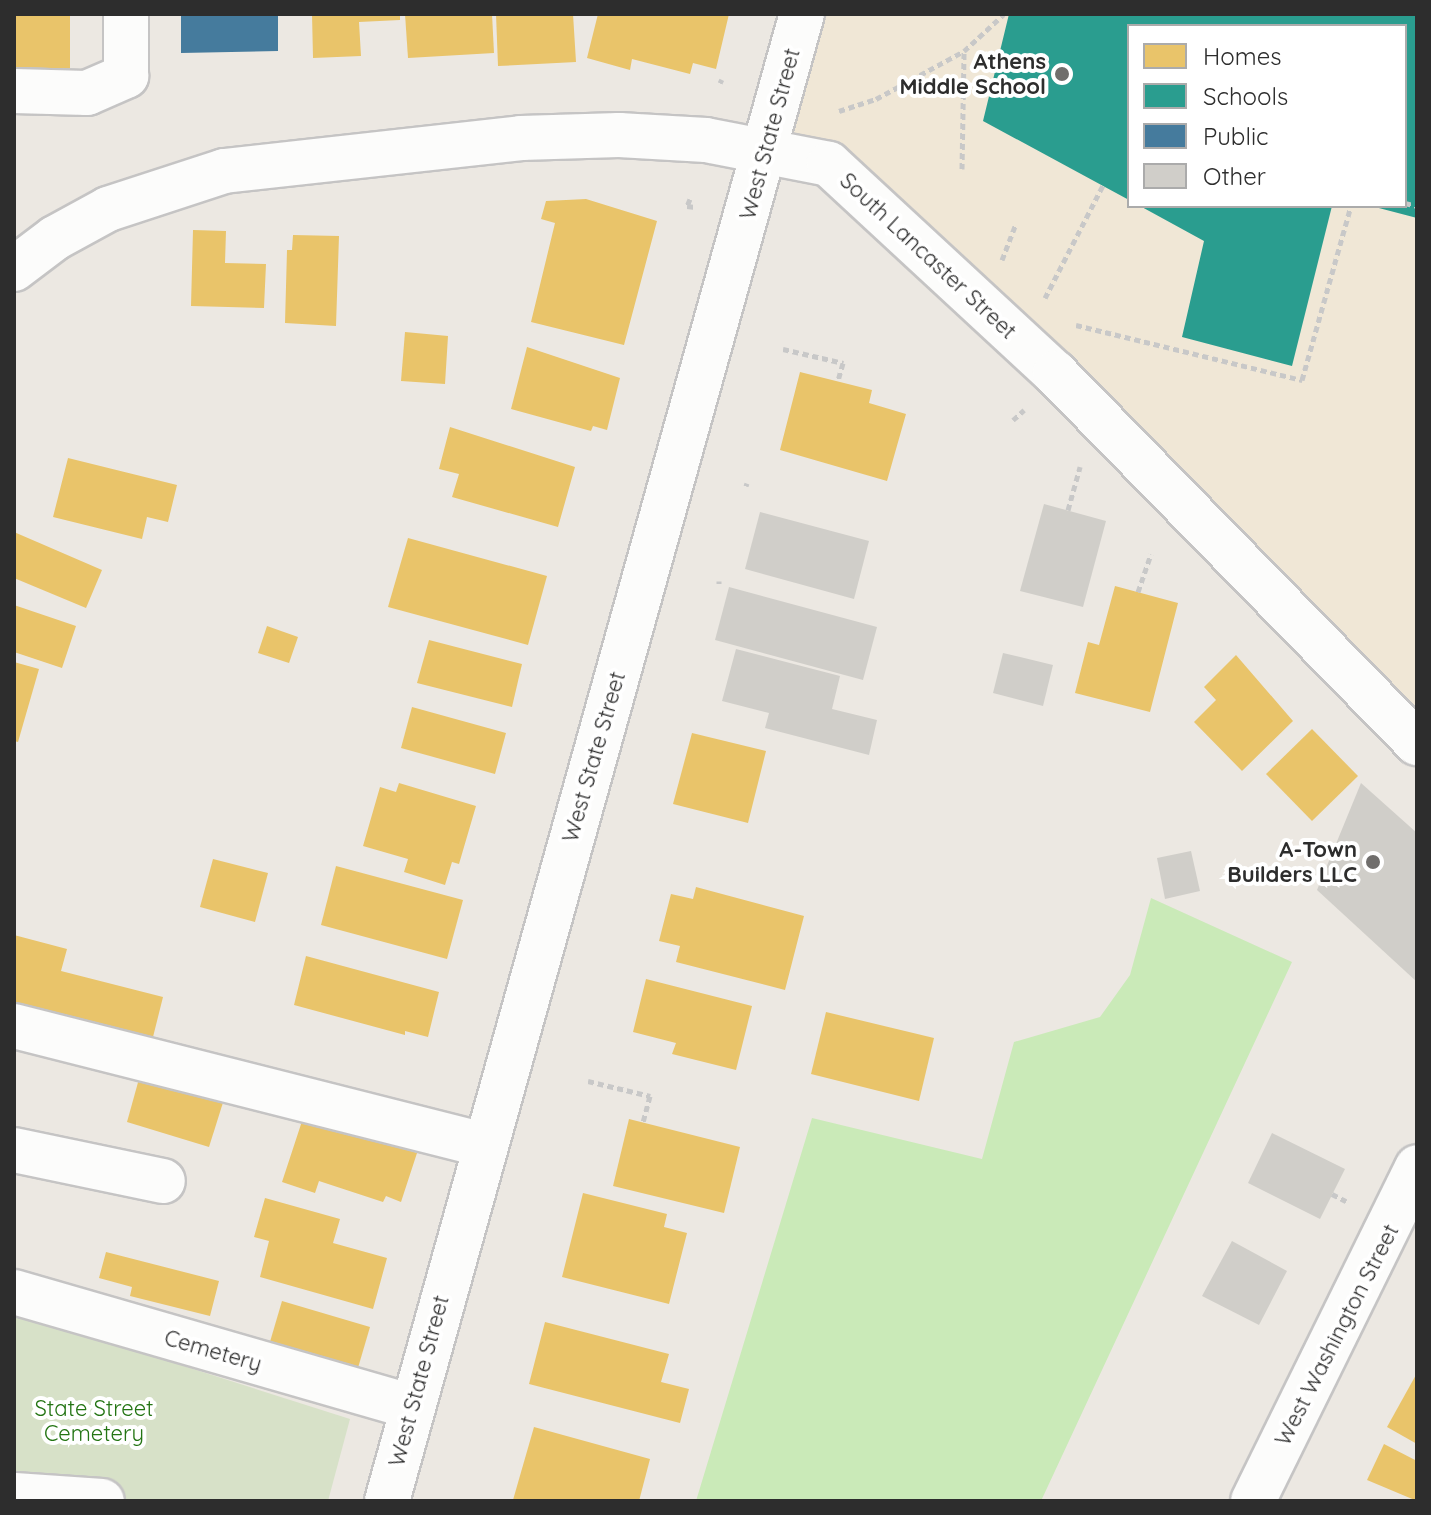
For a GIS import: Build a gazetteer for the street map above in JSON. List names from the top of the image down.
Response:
{
  "streets": {
    "street": [
      "West State Street",
      "South Lancaster Street",
      "West Washington Street",
      "Cemetery"
    ]
  },
  "crossings": [
    ["West State Street", "South Lancaster Street"],
    ["West State Street", "Cemetery"]
  ],
  "parks": ["State Street Cemetery"],
  "places": ["Athens Middle School", "A-Town Builders LLC"],
  "legend": [
    "Homes",
    "Schools",
    "Public",
    "Other"
  ]
}
